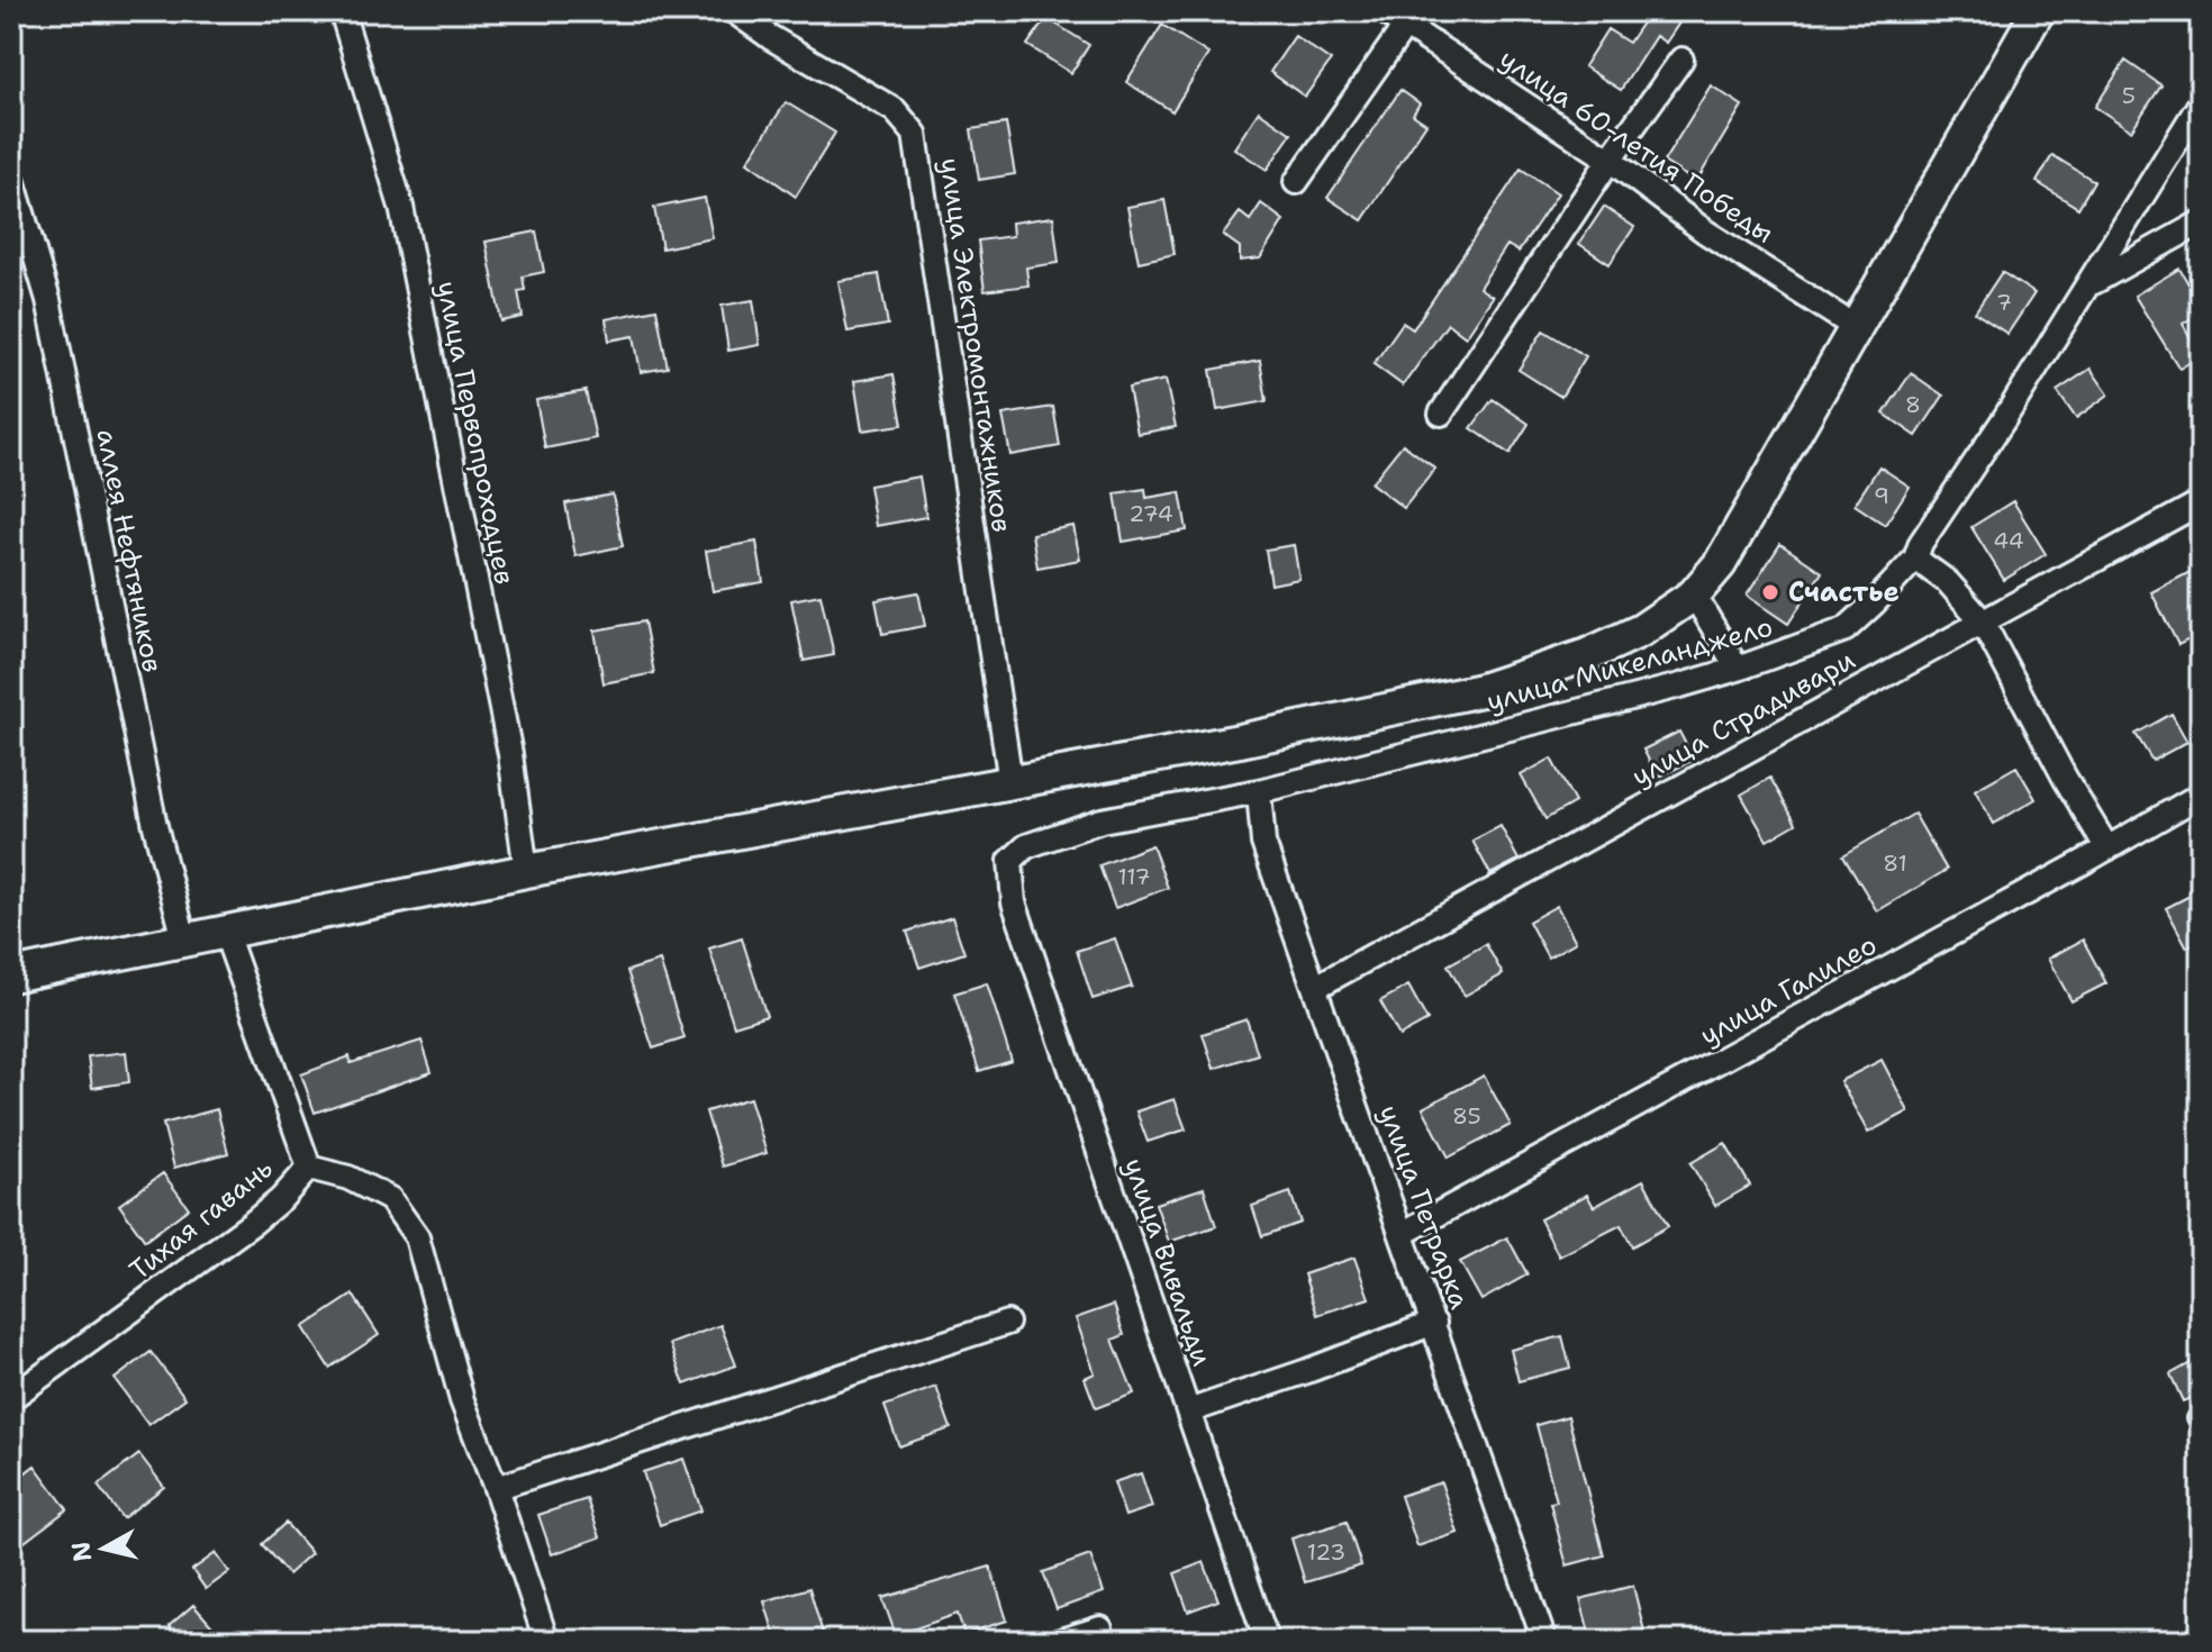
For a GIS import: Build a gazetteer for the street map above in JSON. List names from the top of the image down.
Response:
{
  "streets": {
    "street": [
      "улица 60-летия Победы",
      "улица Электромонтажников",
      "улица Первопроходцев",
      "аллея Нефтяников",
      "улица Микеланджело",
      "улица Страдивари",
      "улица Галилео",
      "улица Петрарка",
      "Тихая гавань",
      "улица Вивальди"
    ]
  },
  "crossings": [
    ["улица Микеланджело", "улица Петрарка"],
    ["улица Микеланджело", "улица Вивальди"],
    ["улица Страдивари", "улица Петрарка"],
    ["улица Галилео", "улица Петрарка"]
  ],
  "places": ["Счастье"],
  "house_numbers": [
    "5",
    "7",
    "8",
    "9",
    "274",
    "44",
    "81",
    "117",
    "85",
    "123"
  ],
  "north": "left"
}
